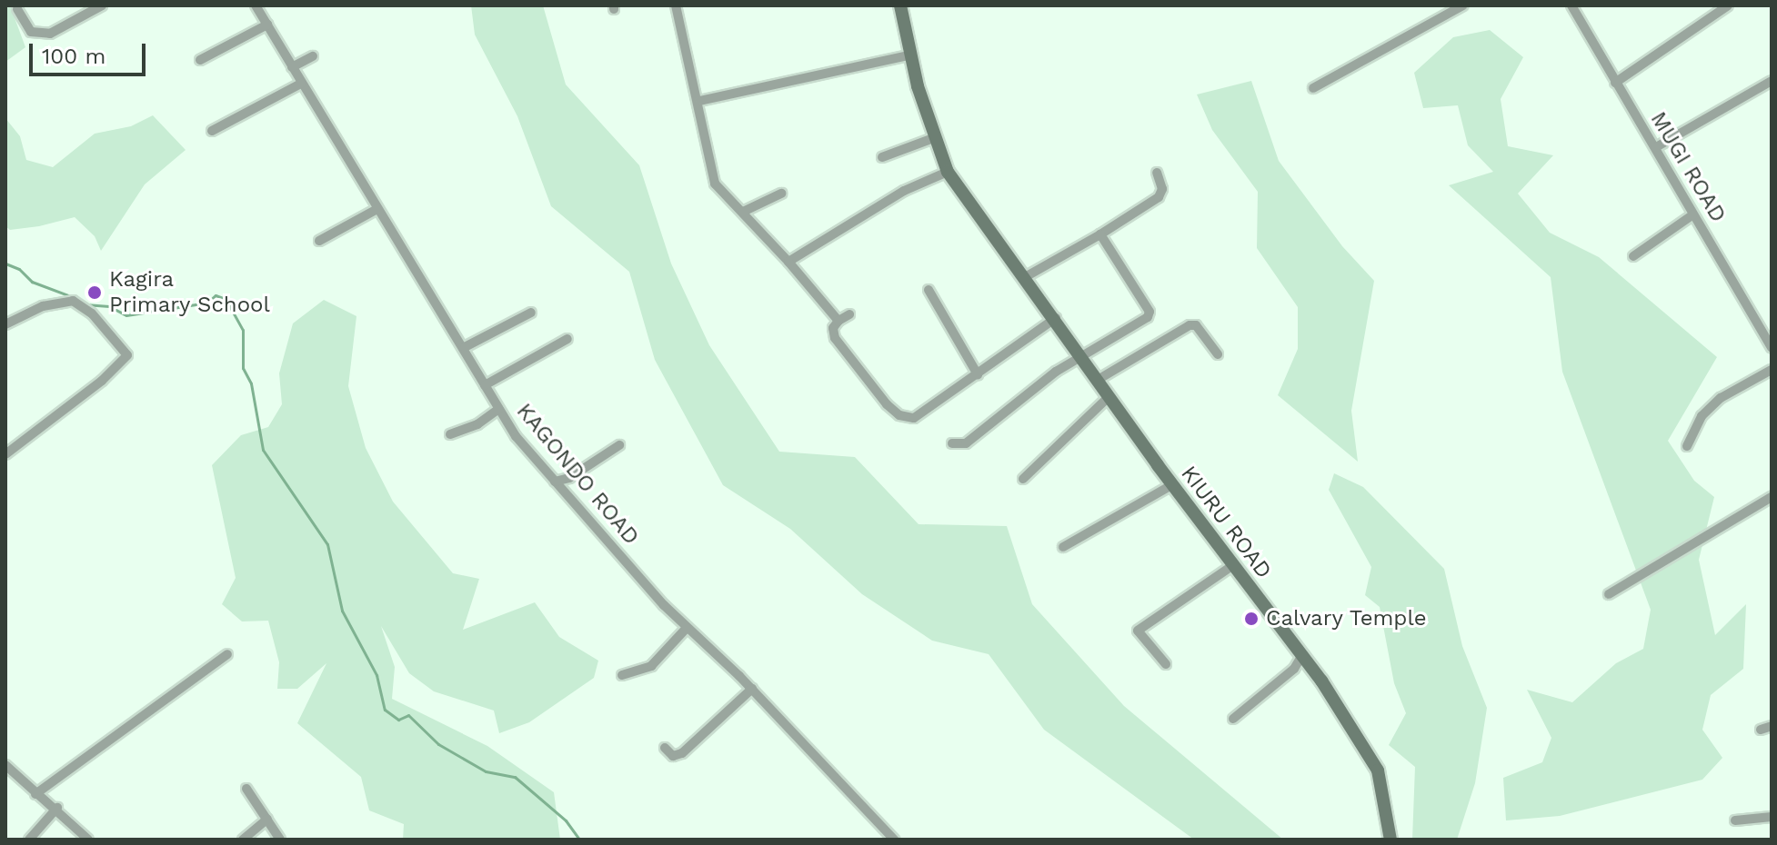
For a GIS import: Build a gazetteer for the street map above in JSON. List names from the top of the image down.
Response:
{
  "streets": {
    "street": ["MUGI ROAD", "KAGONDO ROAD", "KIURU ROAD"]
  },
  "places": ["Kagira Primary School", "Calvary Temple"],
  "scale_bar": "100 m"
}
